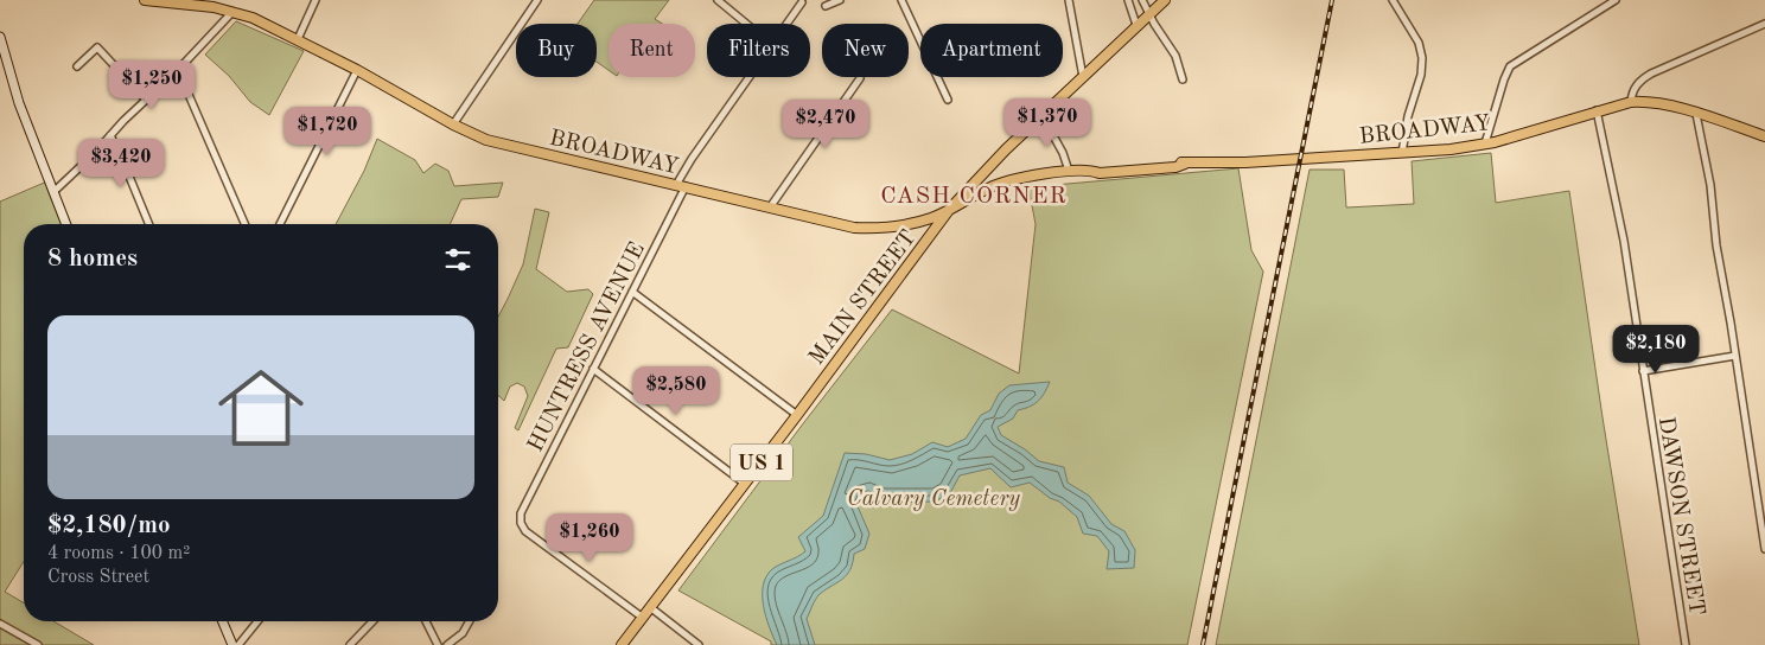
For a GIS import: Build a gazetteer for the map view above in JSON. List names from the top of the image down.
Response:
{
  "streets": {
    "main road": ["BROADWAY", "MAIN STREET", "US 1"],
    "street": ["HUNTRESS AVENUE", "DAWSON STREET"]
  },
  "crossings": [
    ["BROADWAY", "MAIN STREET"],
    ["BROADWAY", "HUNTRESS AVENUE"],
    ["BROADWAY", "DAWSON STREET"],
    ["MAIN STREET", "HUNTRESS AVENUE"],
    ["MAIN STREET", "US 1"],
    ["HUNTRESS AVENUE", "US 1"]
  ],
  "districts": ["CASH CORNER"],
  "parks": ["Calvary Cemetery"],
  "page": {
    "chip": [
      "Buy",
      "Rent",
      "Filters",
      "New",
      "Apartment"
    ],
    "price": [
      "$1,250",
      "$1,370",
      "$2,470",
      "$1,720",
      "$3,420",
      "$2,180",
      "$2,580",
      "$1,260"
    ],
    "heading": "8 homes",
    "list": [
      {
        "name": "$2,180/mo",
        "note": "4 rooms · 100 m² · Cross Street"
      }
    ]
  }
}
